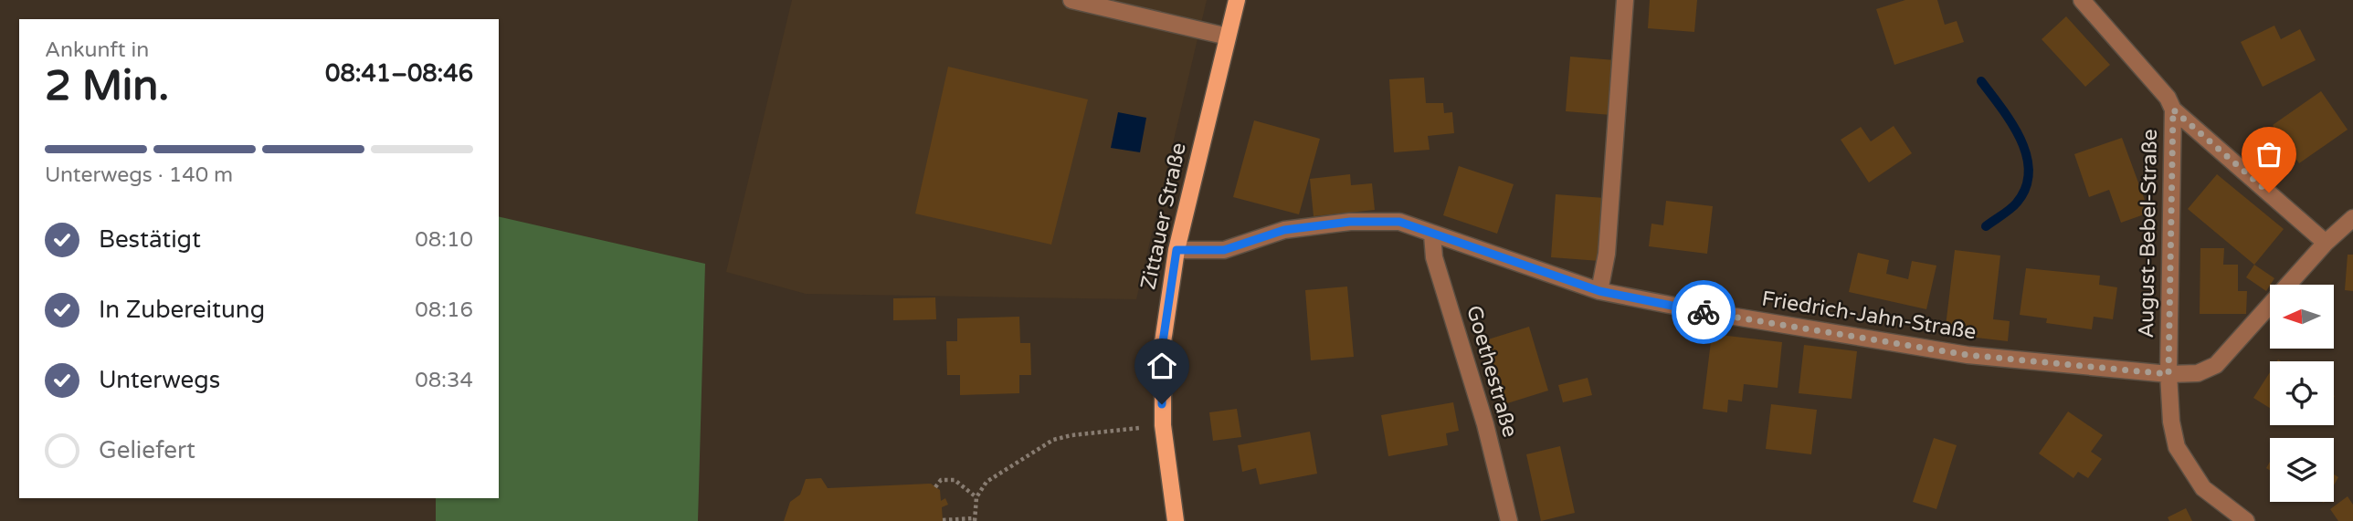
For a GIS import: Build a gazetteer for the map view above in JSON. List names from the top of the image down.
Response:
{
  "streets": {
    "main road": ["Zittauer Straße"],
    "street": ["August-Bebel-Straße", "Friedrich-Jahn-Straße", "Goethestraße"]
  },
  "crossings": [
    ["Zittauer Straße", "Friedrich-Jahn-Straße"],
    ["August-Bebel-Straße", "Friedrich-Jahn-Straße"],
    ["Friedrich-Jahn-Straße", "Goethestraße"]
  ],
  "north": "left",
  "page": {
    "heading": ["2 Min.", "Ankunft in", "08:41–08:46"],
    "bar": "Unterwegs · 140 m",
    "list": [
      ["Bestätigt", "08:10"],
      ["In Zubereitung", "08:16"],
      ["Unterwegs", "08:34"],
      "Geliefert"
    ]
  }
}
